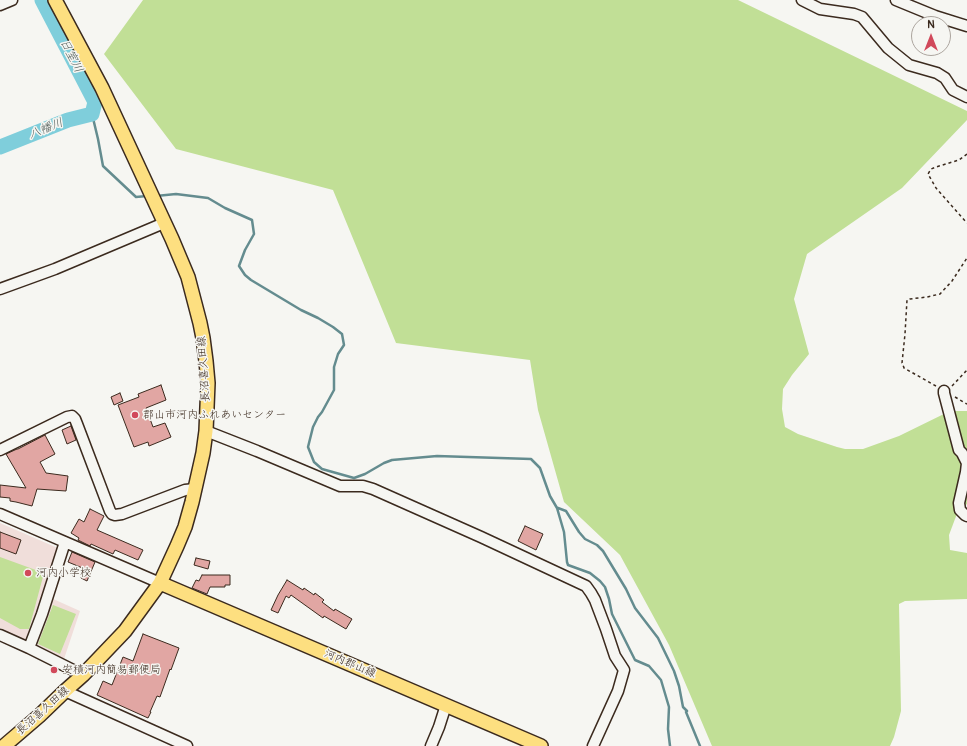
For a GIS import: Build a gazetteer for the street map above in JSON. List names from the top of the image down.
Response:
{
  "streets": {
    "main road": ["長沼喜久田線", "河内郡山線"]
  },
  "crossings": [
    ["長沼喜久田線", "河内郡山線"]
  ],
  "water": ["日室川", "八幡川"],
  "places": ["郡山市河内ふれあいセンター", "河内小学校", "安積河内簡易郵便局"],
  "north": "top"
}
